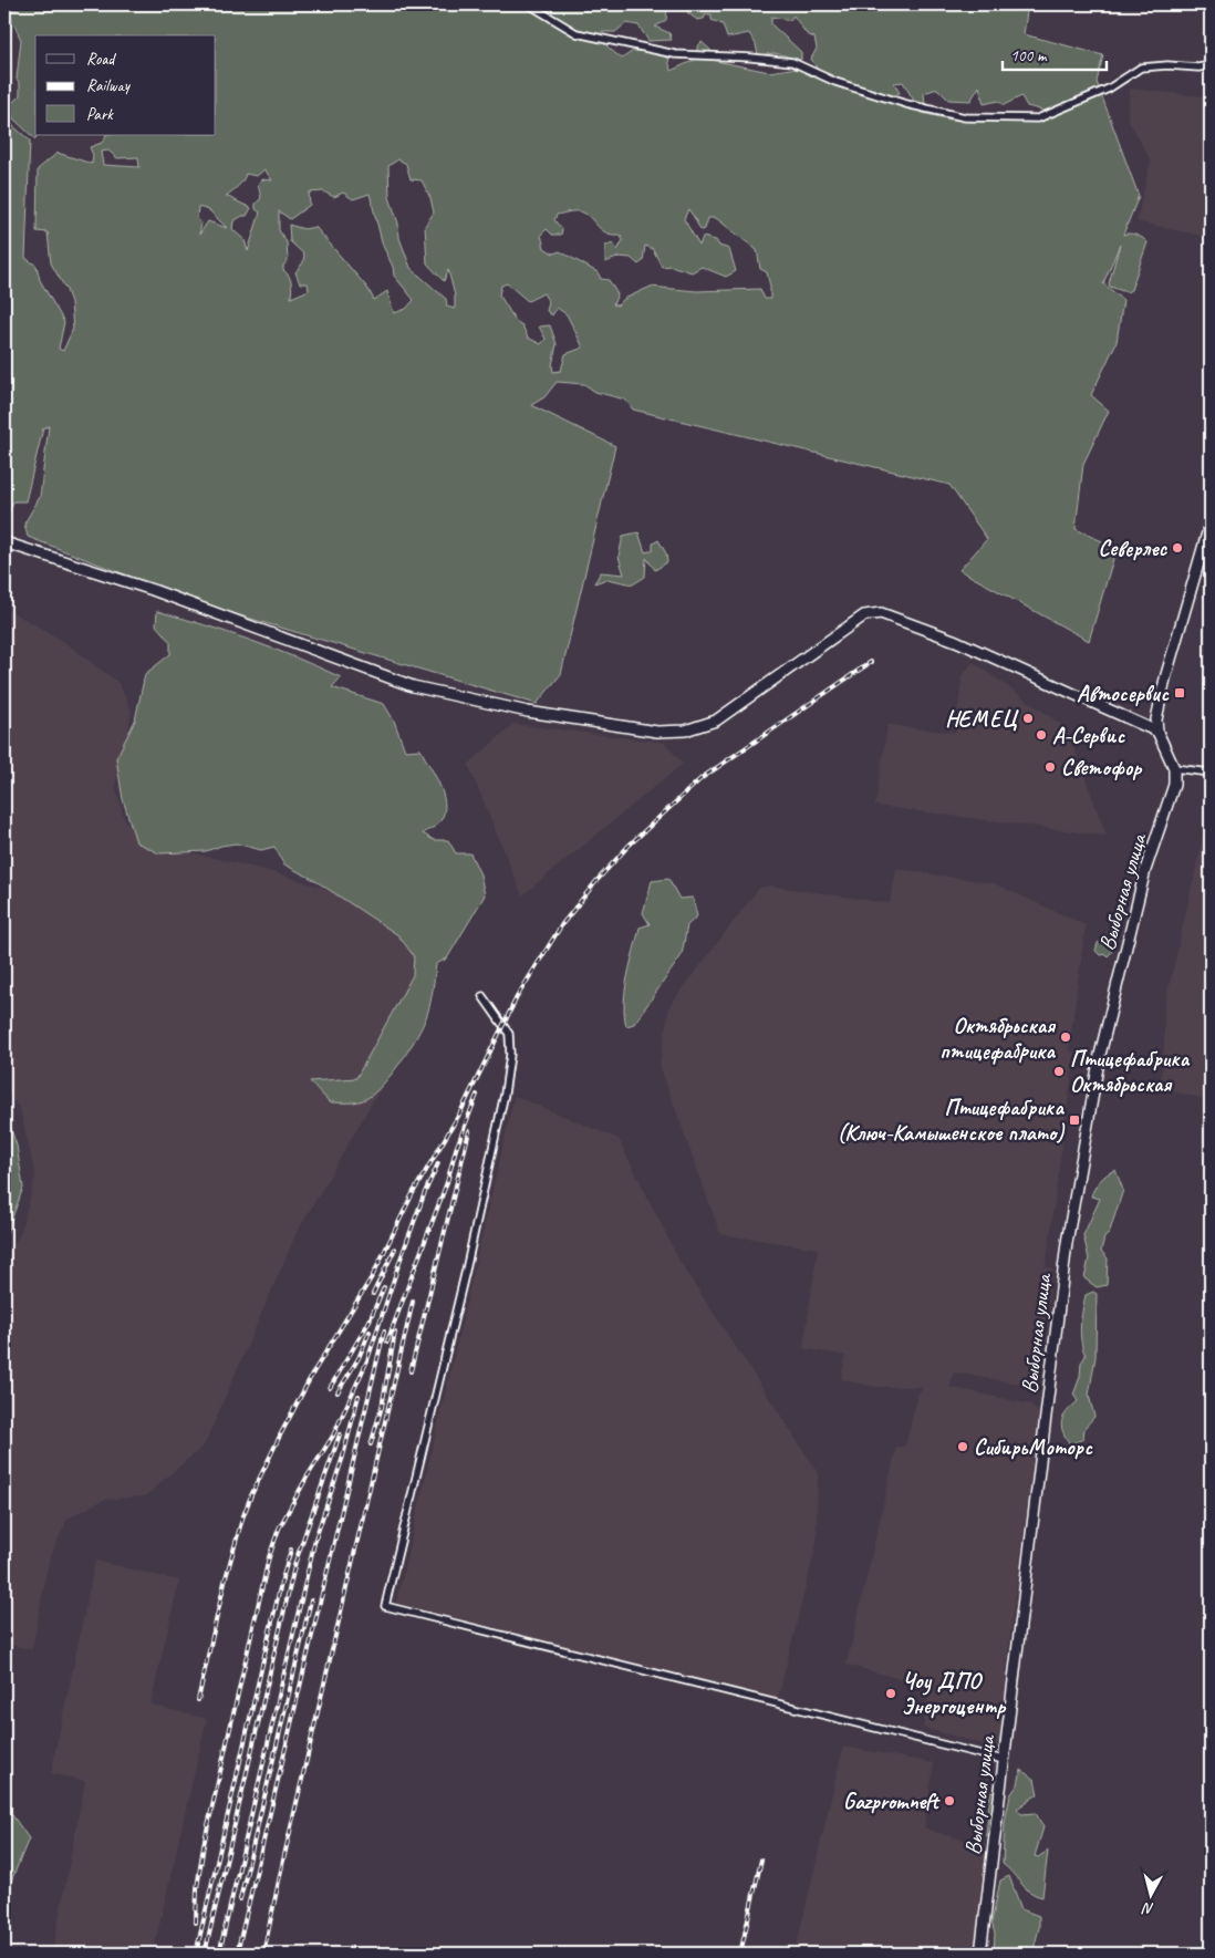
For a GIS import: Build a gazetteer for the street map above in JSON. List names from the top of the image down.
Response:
{
  "streets": {
    "main road": ["Выборная улица"]
  },
  "places": {
    "other": [
      "Северлес",
      "НЕМЕЦ",
      "А-Сервис",
      "Светофор",
      "Октябрьская птицефабрика",
      "Птицефабрика Октябрьская",
      "СибирьМоторс",
      "Чоу ДПО Энергоцентр",
      "Gazpromneft"
    ],
    "transit": ["Автосервис", "Птицефабрика (Ключ-Камышенское плато)"]
  },
  "legend": ["Road", "Railway", "Park"],
  "scale_bar": "100 m",
  "north": "bottom"
}
